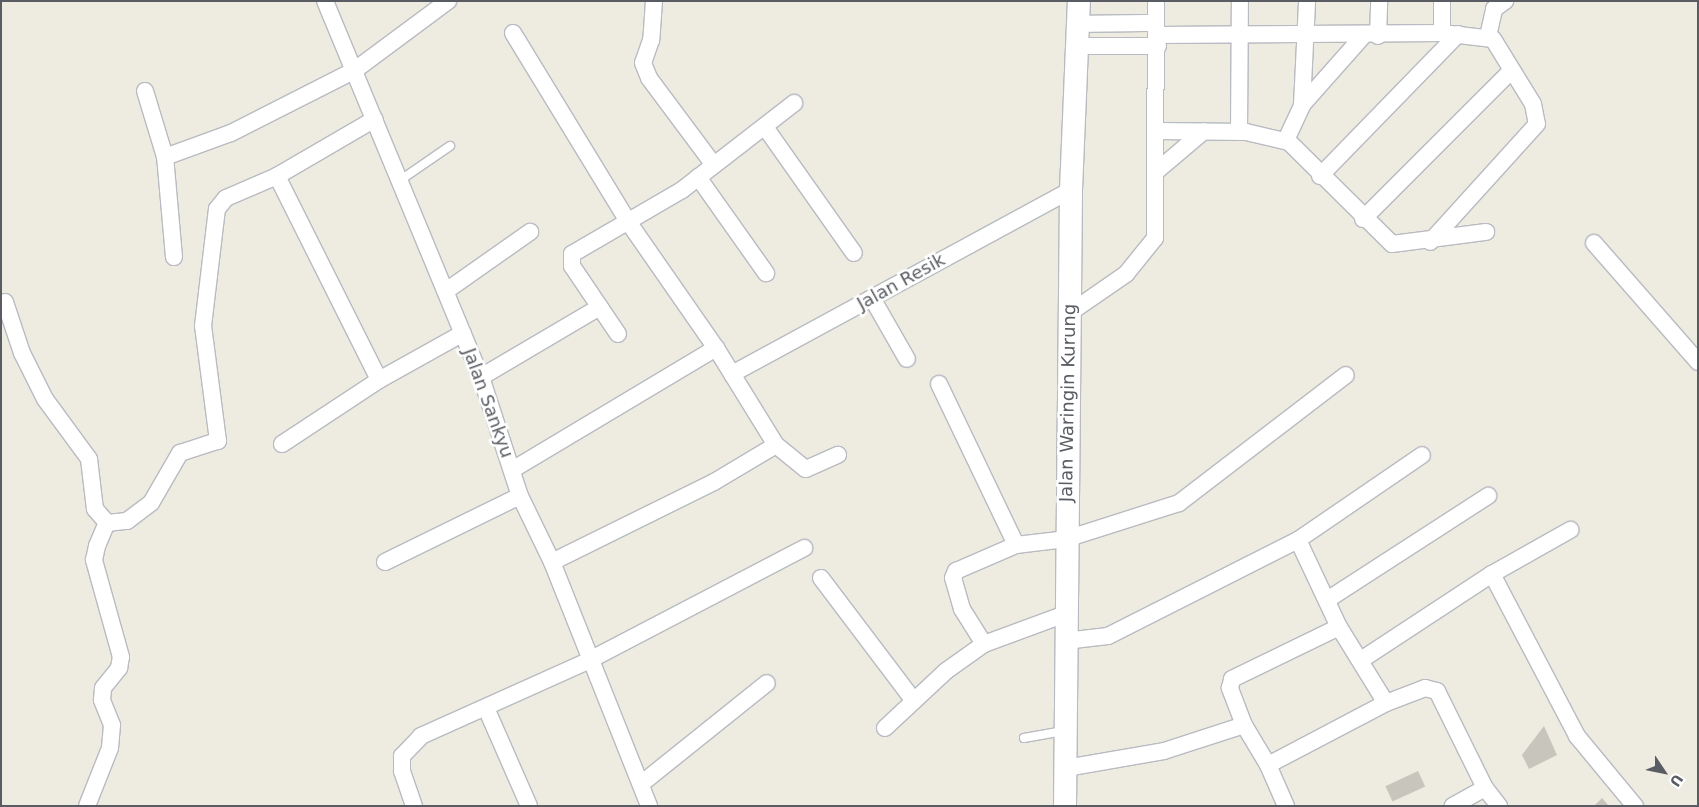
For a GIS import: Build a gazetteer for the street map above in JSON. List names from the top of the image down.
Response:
{
  "streets": {
    "street": ["Jalan Resik", "Jalan Sankyu", "Jalan Waringin Kurung"]
  },
  "crossings": [
    ["Jalan Resik", "Jalan Waringin Kurung"]
  ],
  "north": "bottom right"
}
